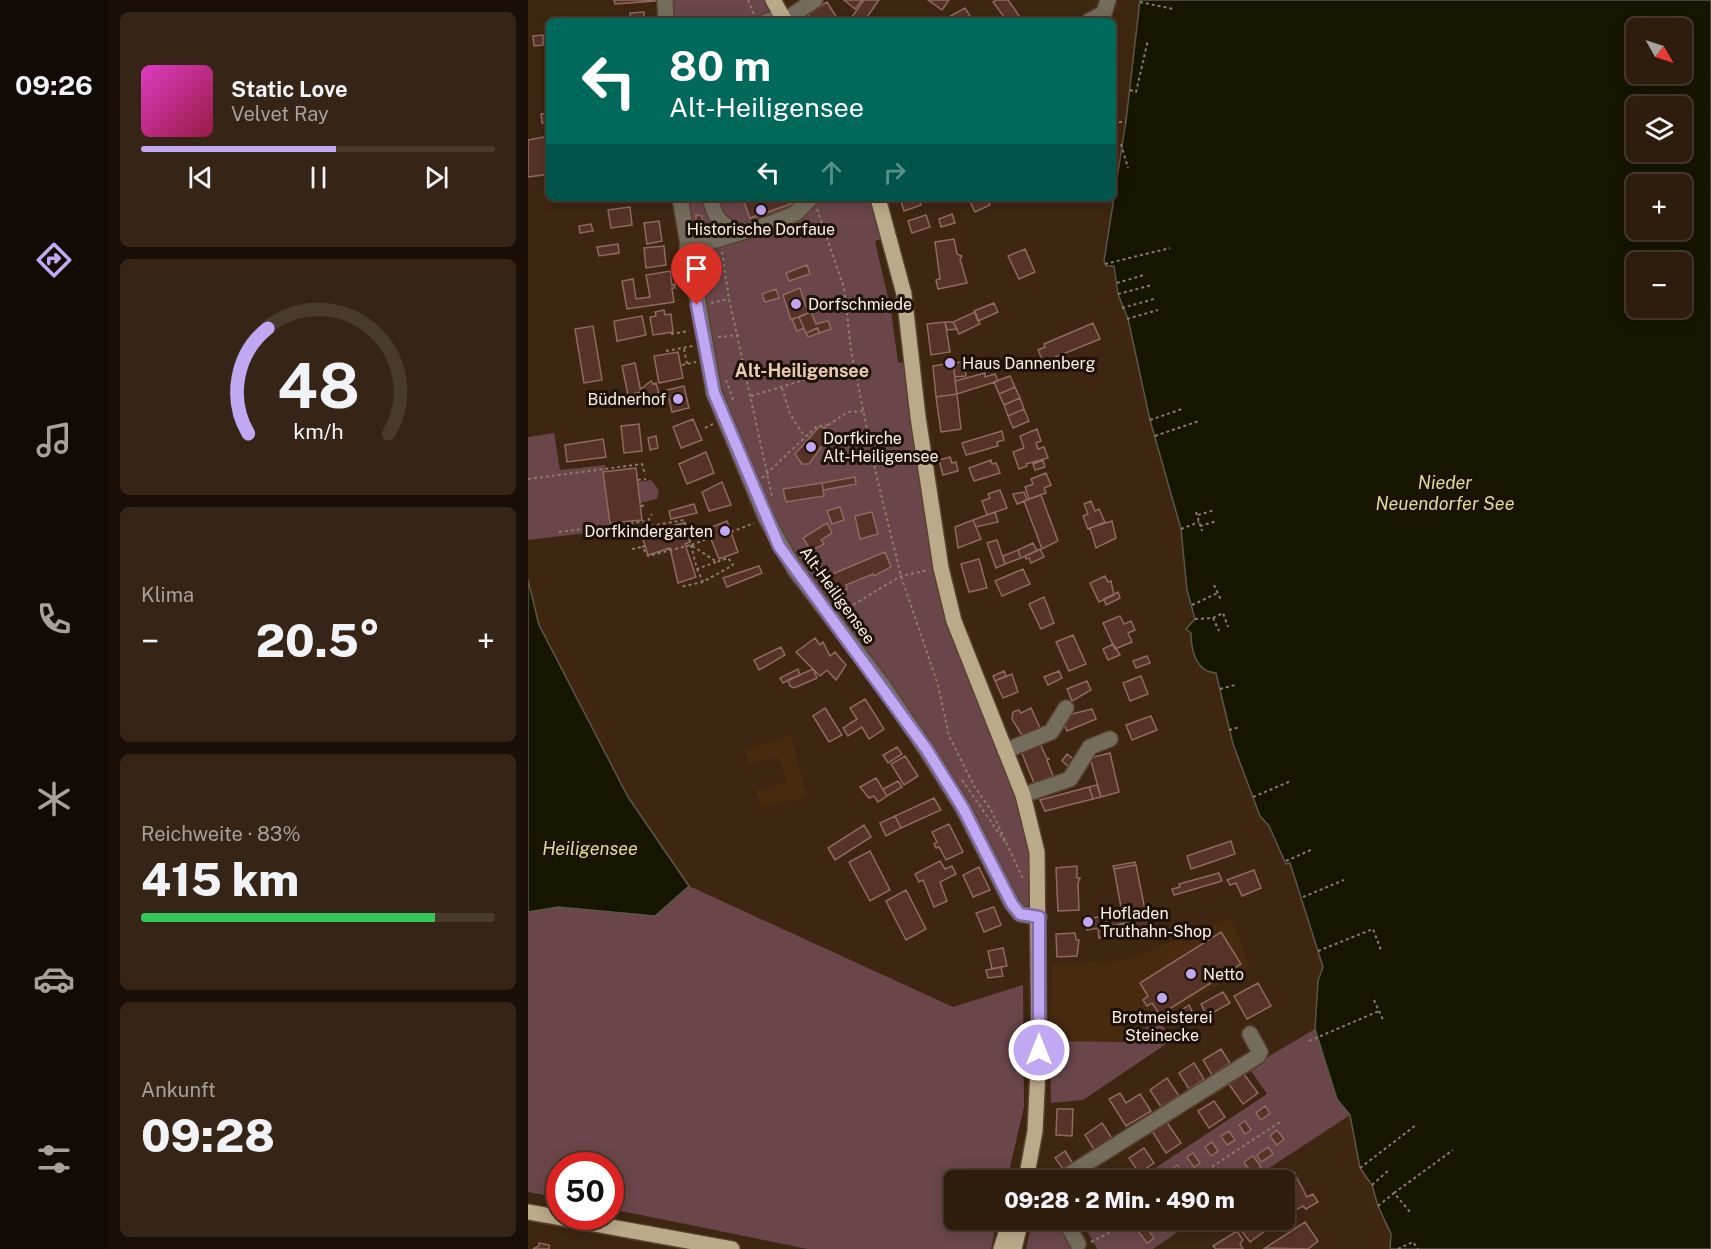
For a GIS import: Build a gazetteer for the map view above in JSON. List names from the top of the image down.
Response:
{
  "streets": {
    "street": ["Alt-Heiligensee"]
  },
  "districts": ["Alt-Heiligensee"],
  "water": ["Nieder Neuendorfer See", "Heiligensee"],
  "places": [
    "Historische Dorfaue",
    "Dorfschmiede",
    "Haus Dannenberg",
    "Büdnerhof",
    "Dorfkirche Alt-Heiligensee",
    "Dorfkindergarten",
    "Hofladen Truthahn-Shop",
    "Netto",
    "Brotmeisterei Steinecke"
  ],
  "north": "bottom right",
  "page": {
    "tabs": "09:26",
    "map_buttons": ["+", "−"],
    "turn": ["80 m", "Alt-Heiligensee"],
    "song": ["Static Love", "Velvet Ray"],
    "tile": [
      "Klima",
      ["Reichweite · 83%", "415 km"],
      ["Ankunft", "09:28"]
    ],
    "heat": ["−", "20.5°", "+"],
    "limit": "50",
    "trip": "09:28 · 2 Min. · 490 m",
    "gauge": ["48", "km/h"]
  }
}
